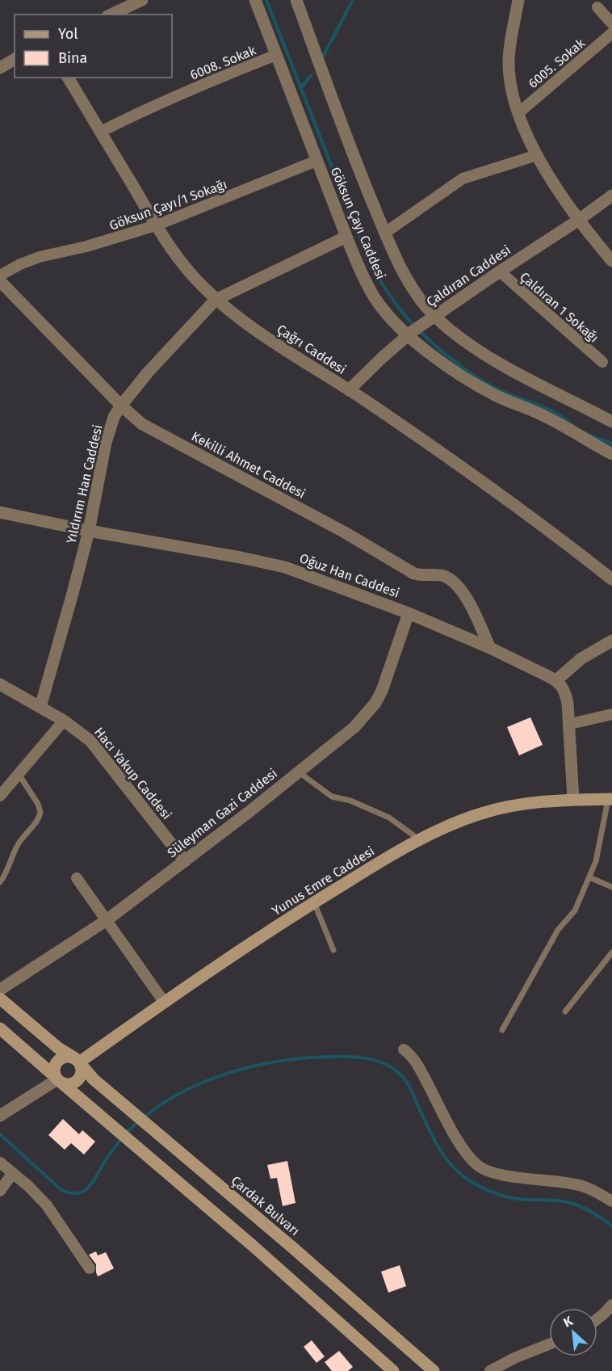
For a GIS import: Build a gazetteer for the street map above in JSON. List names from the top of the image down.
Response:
{
  "streets": {
    "main road": ["Yunus Emre Caddesi", "Çardak Bulvarı"],
    "street": [
      "6008. Sokak",
      "6005. Sokak",
      "Göksun Çayı/1 Sokağı",
      "Göksun Çayı Caddesi",
      "Çaldıran Caddesi",
      "Çaldıran 1 Sokağı",
      "Çağrı Caddesi",
      "Kekilli Ahmet Caddesi",
      "Yıldırım Han Caddesi",
      "Oğuz Han Caddesi",
      "Hacı Yakup Caddesi",
      "Süleyman Gazi Caddesi"
    ]
  },
  "crossings": [
    ["6008. Sokak", "Göksun Çayı Caddesi"],
    ["6008. Sokak", "Çağrı Caddesi"],
    ["Göksun Çayı/1 Sokağı", "Göksun Çayı Caddesi"],
    ["Göksun Çayı/1 Sokağı", "Çağrı Caddesi"],
    ["Göksun Çayı Caddesi", "Çaldıran Caddesi"],
    ["Göksun Çayı Caddesi", "Yıldırım Han Caddesi"],
    ["Çaldıran Caddesi", "Çaldıran 1 Sokağı"],
    ["Çaldıran Caddesi", "Çağrı Caddesi"],
    ["Çağrı Caddesi", "Yıldırım Han Caddesi"],
    ["Kekilli Ahmet Caddesi", "Yıldırım Han Caddesi"],
    ["Kekilli Ahmet Caddesi", "Oğuz Han Caddesi"],
    ["Yıldırım Han Caddesi", "Oğuz Han Caddesi"],
    ["Yıldırım Han Caddesi", "Hacı Yakup Caddesi"],
    ["Oğuz Han Caddesi", "Süleyman Gazi Caddesi"],
    ["Hacı Yakup Caddesi", "Süleyman Gazi Caddesi"],
    ["Yunus Emre Caddesi", "Çardak Bulvarı"]
  ],
  "legend": ["Yol", "Bina"],
  "north": "top left"
}
